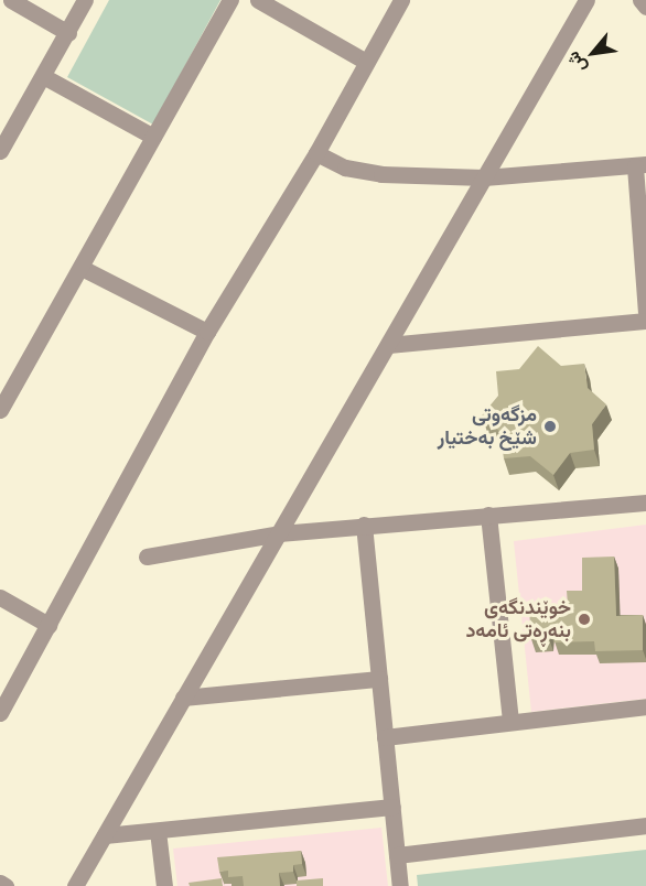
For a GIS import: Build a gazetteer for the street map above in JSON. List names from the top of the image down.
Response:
{
  "places": ["مزگەوتی شێخ بەختیار", "خوێندنگەی بنەڕەتی ئامەد"],
  "north": "bottom left"
}
